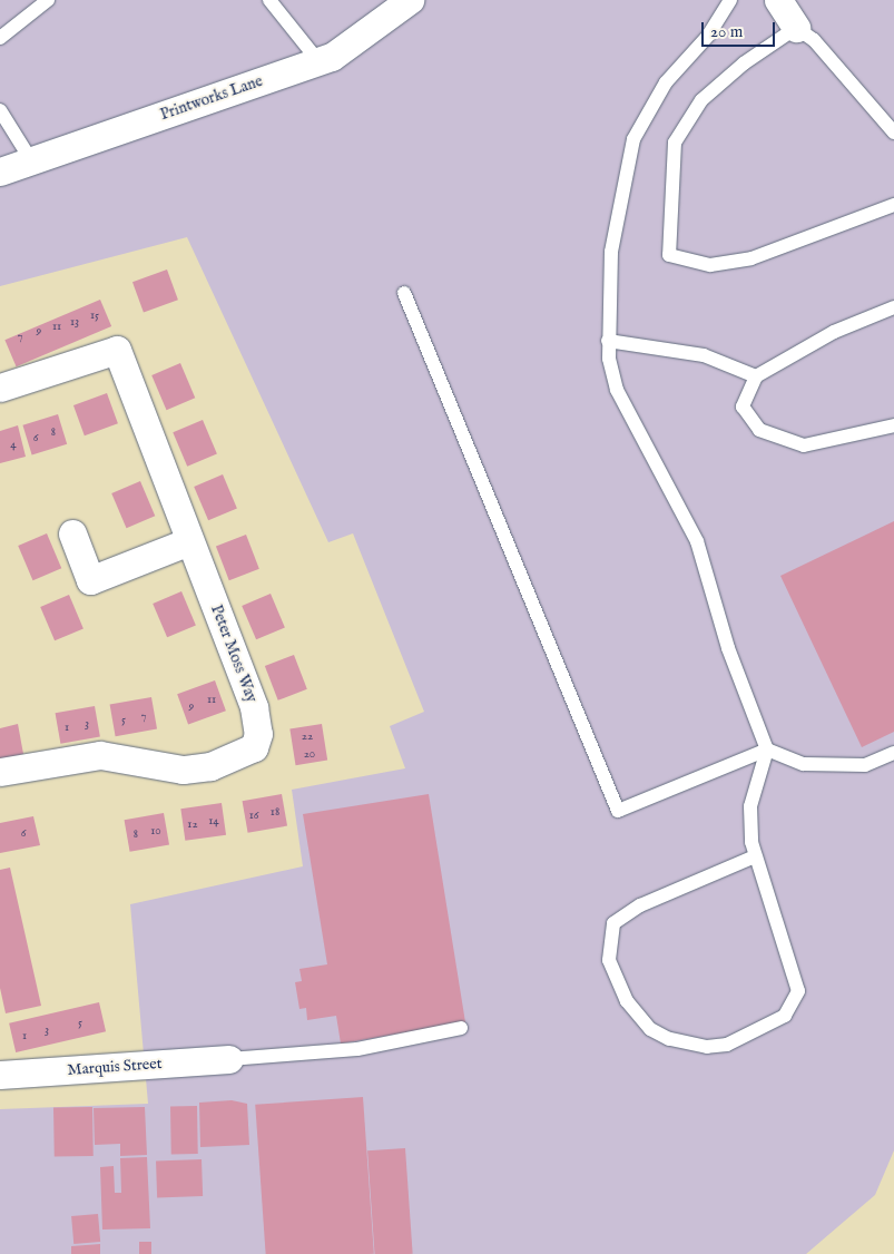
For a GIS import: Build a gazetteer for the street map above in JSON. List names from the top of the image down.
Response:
{
  "streets": {
    "street": ["Printworks Lane", "Peter Moss Way", "Marquis Street"]
  },
  "house_numbers": [
    "15",
    "13",
    "11",
    "9",
    "7",
    "8",
    "6",
    "4",
    "11",
    "9",
    "7",
    "5",
    "3",
    "1",
    "22",
    "20",
    "18",
    "16",
    "14",
    "12",
    "10",
    "6",
    "8",
    "5",
    "3",
    "1"
  ],
  "scale_bar": "20 m"
}
